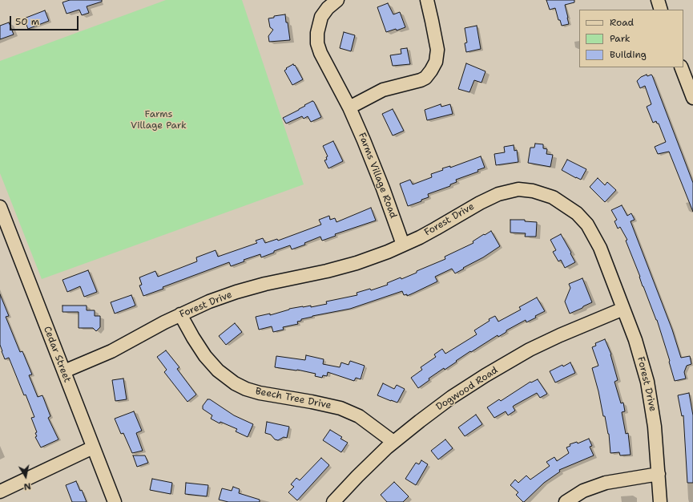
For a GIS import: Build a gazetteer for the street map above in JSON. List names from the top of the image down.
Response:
{
  "streets": {
    "street": [
      "Farms Village Road",
      "Forest Drive",
      "Cedar Street",
      "Dogwood Road",
      "Beech Tree Drive"
    ]
  },
  "crossings": [
    ["Farms Village Road", "Forest Drive"],
    ["Forest Drive", "Cedar Street"],
    ["Forest Drive", "Dogwood Road"],
    ["Forest Drive", "Beech Tree Drive"],
    ["Dogwood Road", "Beech Tree Drive"]
  ],
  "parks": ["Farms Village Park"],
  "legend": ["Road", "Park", "Building"],
  "scale_bar": "50 m",
  "north": "bottom"
}
